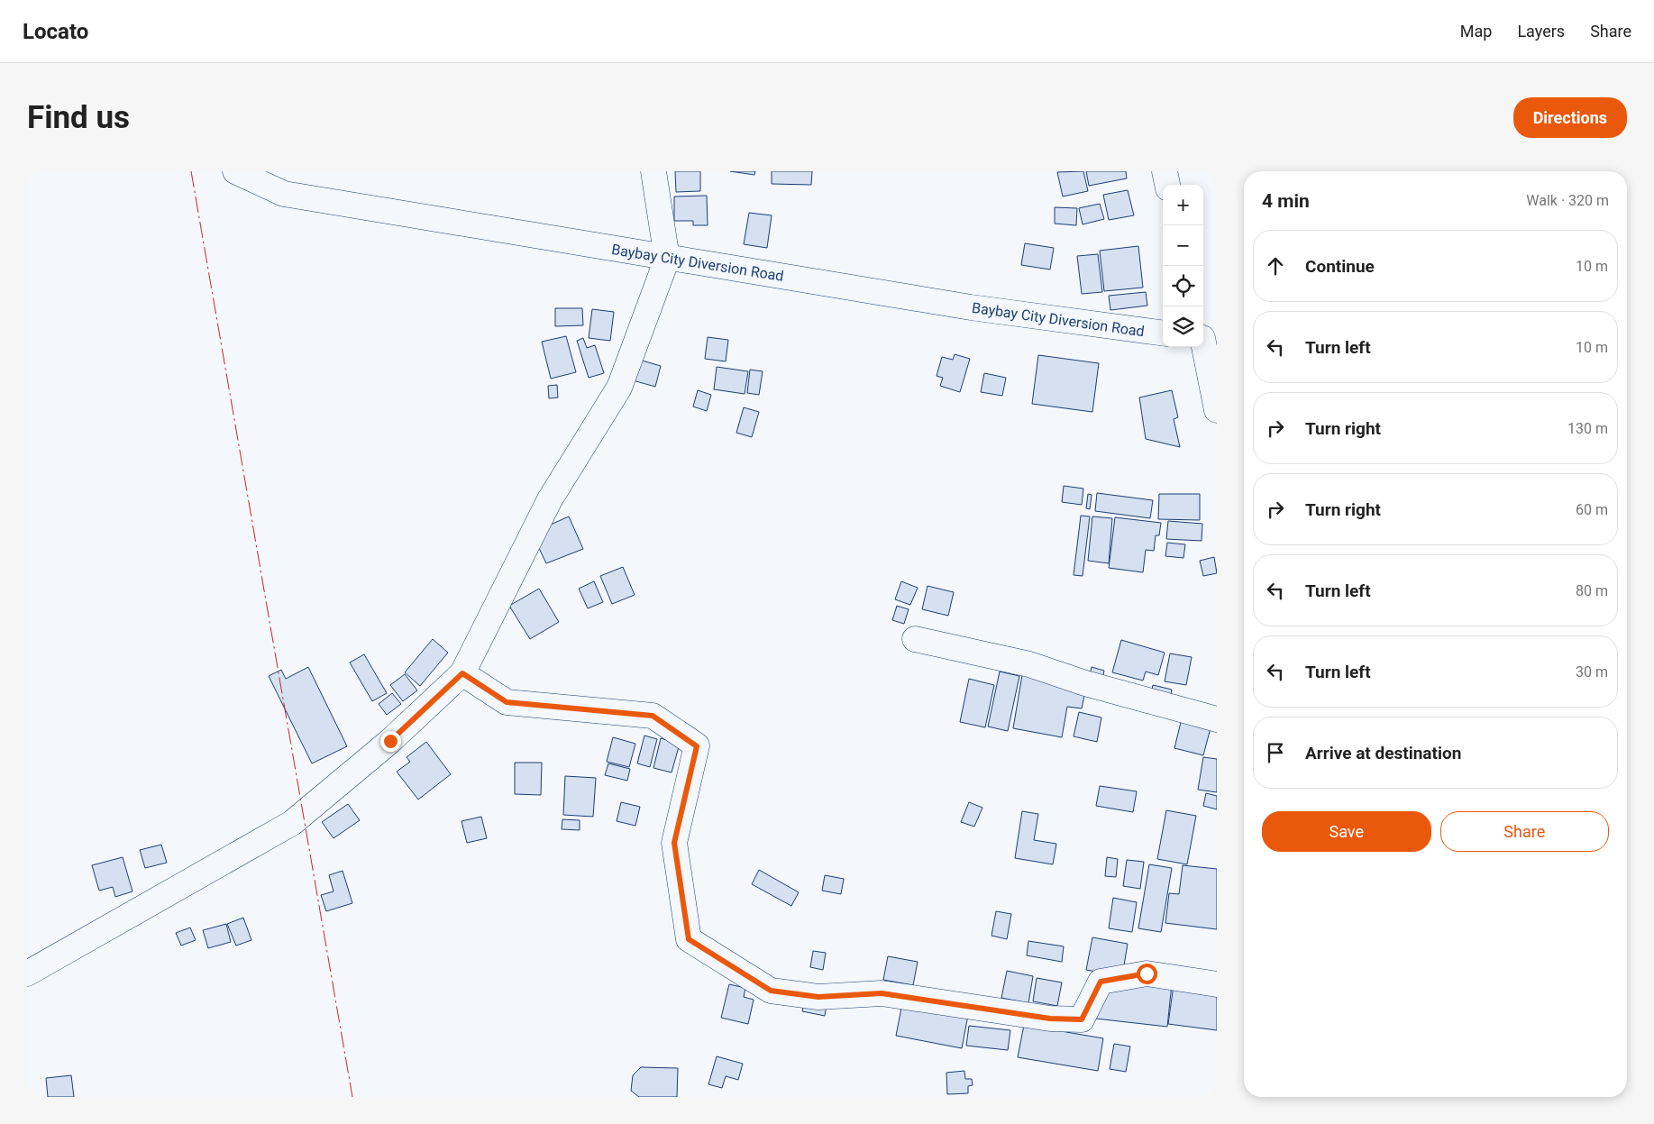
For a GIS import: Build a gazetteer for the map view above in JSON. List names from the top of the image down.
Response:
{
  "streets": {
    "main road": ["Baybay City Diversion Road"]
  },
  "page": {
    "header": "Locato",
    "nav": ["Map", "Layers", "Share"],
    "buttons": [
      "Directions",
      ["Save", "Share"]
    ],
    "title": "Find us",
    "heading": ["4 min", "Walk · 320 m"],
    "map_buttons": ["+", "−"],
    "list": [
      ["Continue", "10 m"],
      ["Turn left", "10 m"],
      ["Turn right", "130 m"],
      ["Turn right", "60 m"],
      ["Turn left", "80 m"],
      ["Turn left", "30 m"],
      "Arrive at destination"
    ]
  }
}
